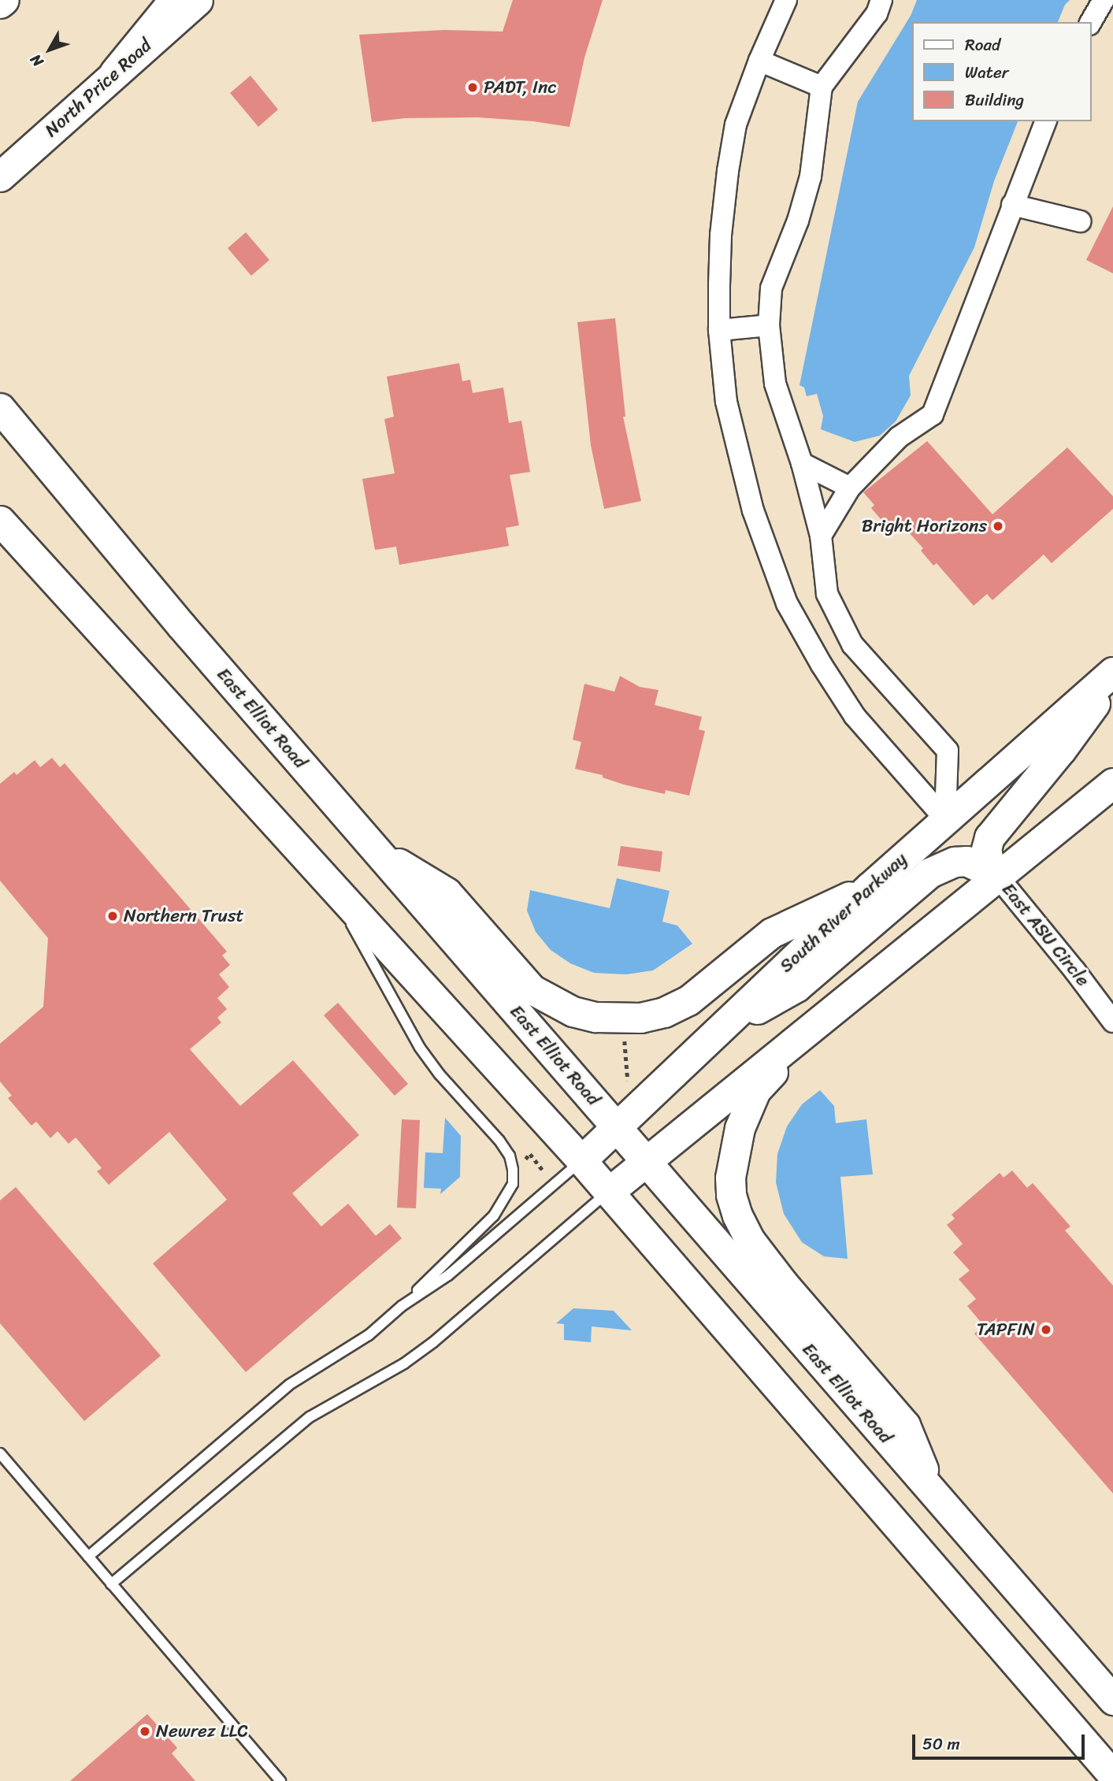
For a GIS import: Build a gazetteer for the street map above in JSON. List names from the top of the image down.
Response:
{
  "streets": {
    "main road": ["North Price Road", "East Elliot Road", "South River Parkway"],
    "street": ["East ASU Circle"]
  },
  "crossings": [
    ["East Elliot Road", "South River Parkway"]
  ],
  "places": [
    "PADT, Inc",
    "Bright Horizons",
    "Northern Trust",
    "TAPFIN",
    "Newrez LLC"
  ],
  "legend": ["Road", "Water", "Building"],
  "scale_bar": "50 m",
  "north": "bottom left"
}
